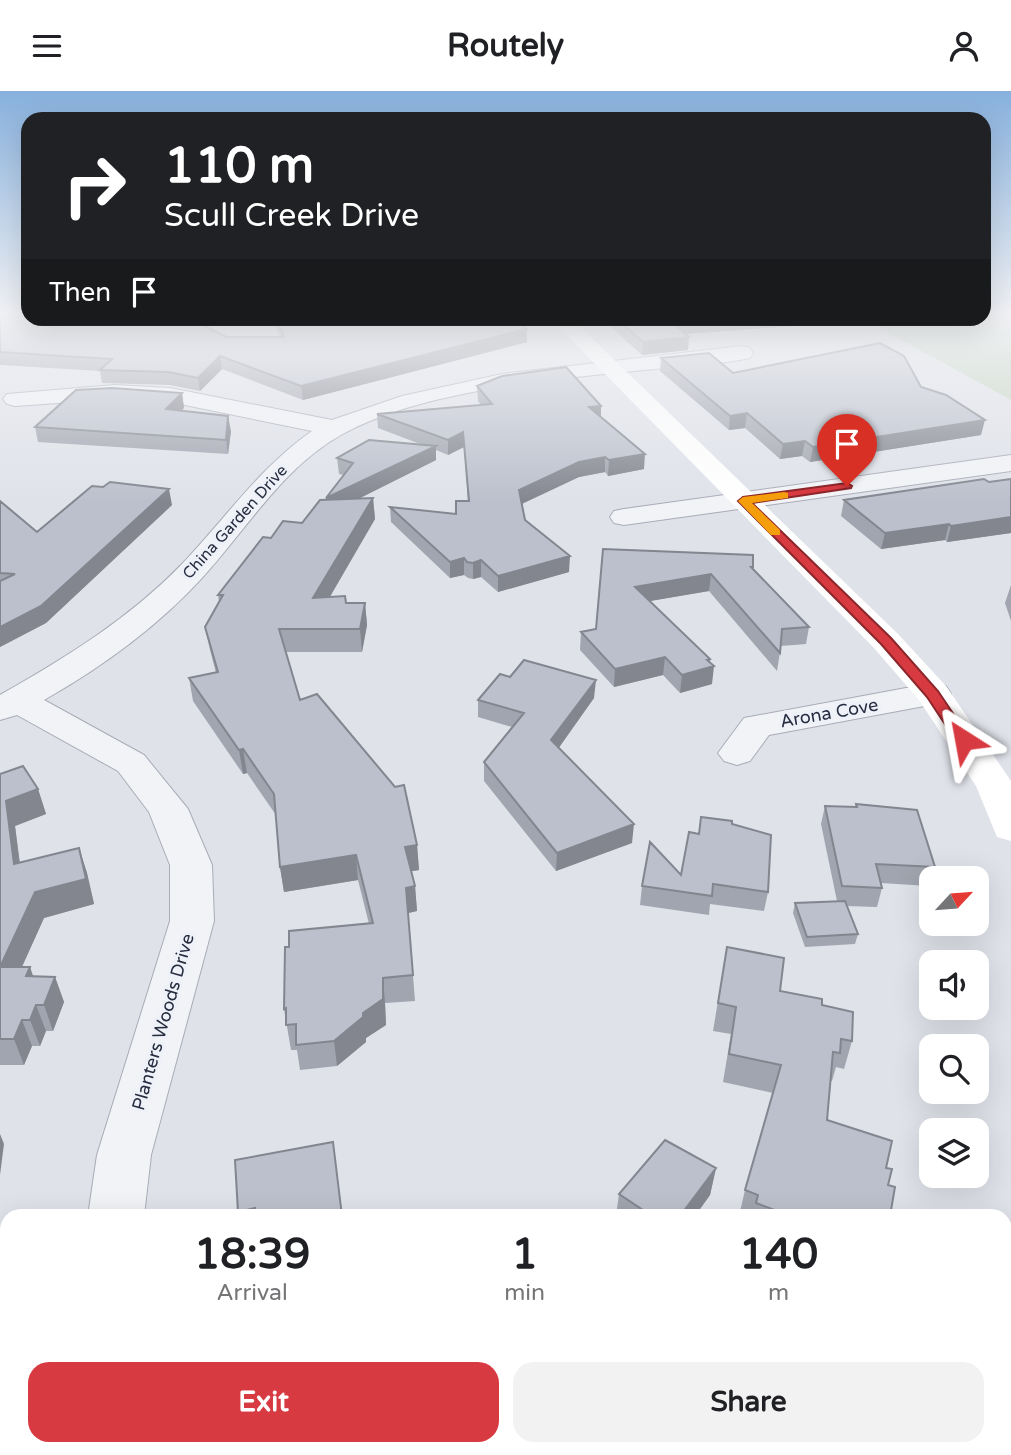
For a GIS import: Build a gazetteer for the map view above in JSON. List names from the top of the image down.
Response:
{
  "streets": {
    "street": ["China Garden Drive", "Arona Cove", "Planters Woods Drive"]
  },
  "crossings": [
    ["China Garden Drive", "Planters Woods Drive"]
  ],
  "north": "top right",
  "page": {
    "header": "Routely",
    "turn": ["110 m", "Scull Creek Drive"],
    "then": "Then",
    "eta": [
      "18:39",
      "Arrival",
      "1",
      "min",
      "140",
      "m"
    ],
    "buttons": ["Exit", "Share"]
  }
}
